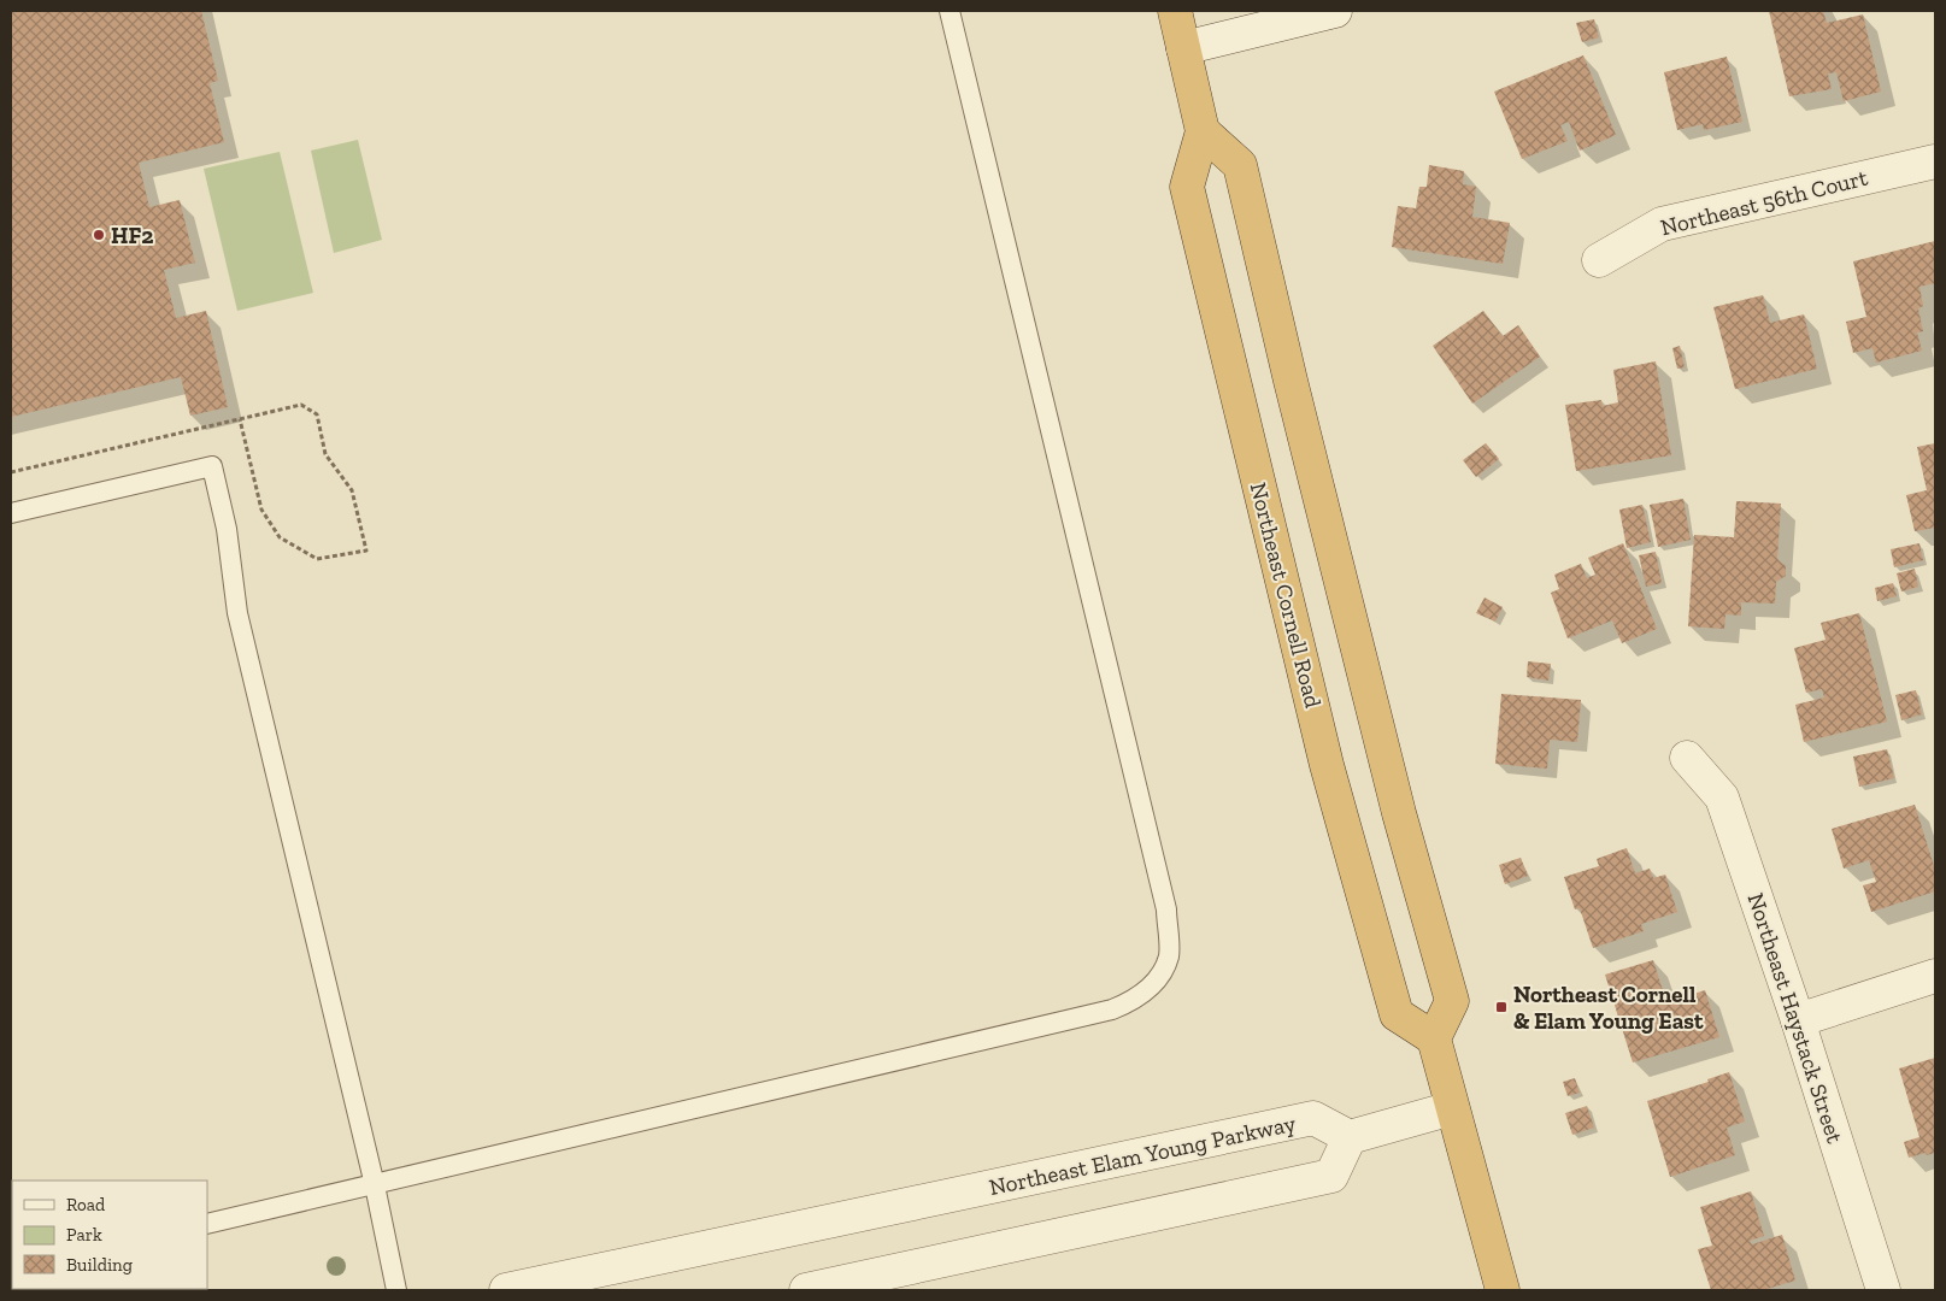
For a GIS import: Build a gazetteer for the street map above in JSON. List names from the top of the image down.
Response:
{
  "streets": {
    "highway": ["Northeast Cornell Road"],
    "street": ["Northeast 56th Court", "Northeast Haystack Street", "Northeast Elam Young Parkway"]
  },
  "places": {
    "other": ["HF2"],
    "transit": ["Northeast Cornell & Elam Young East"]
  },
  "legend": ["Road", "Park", "Building"]
}
